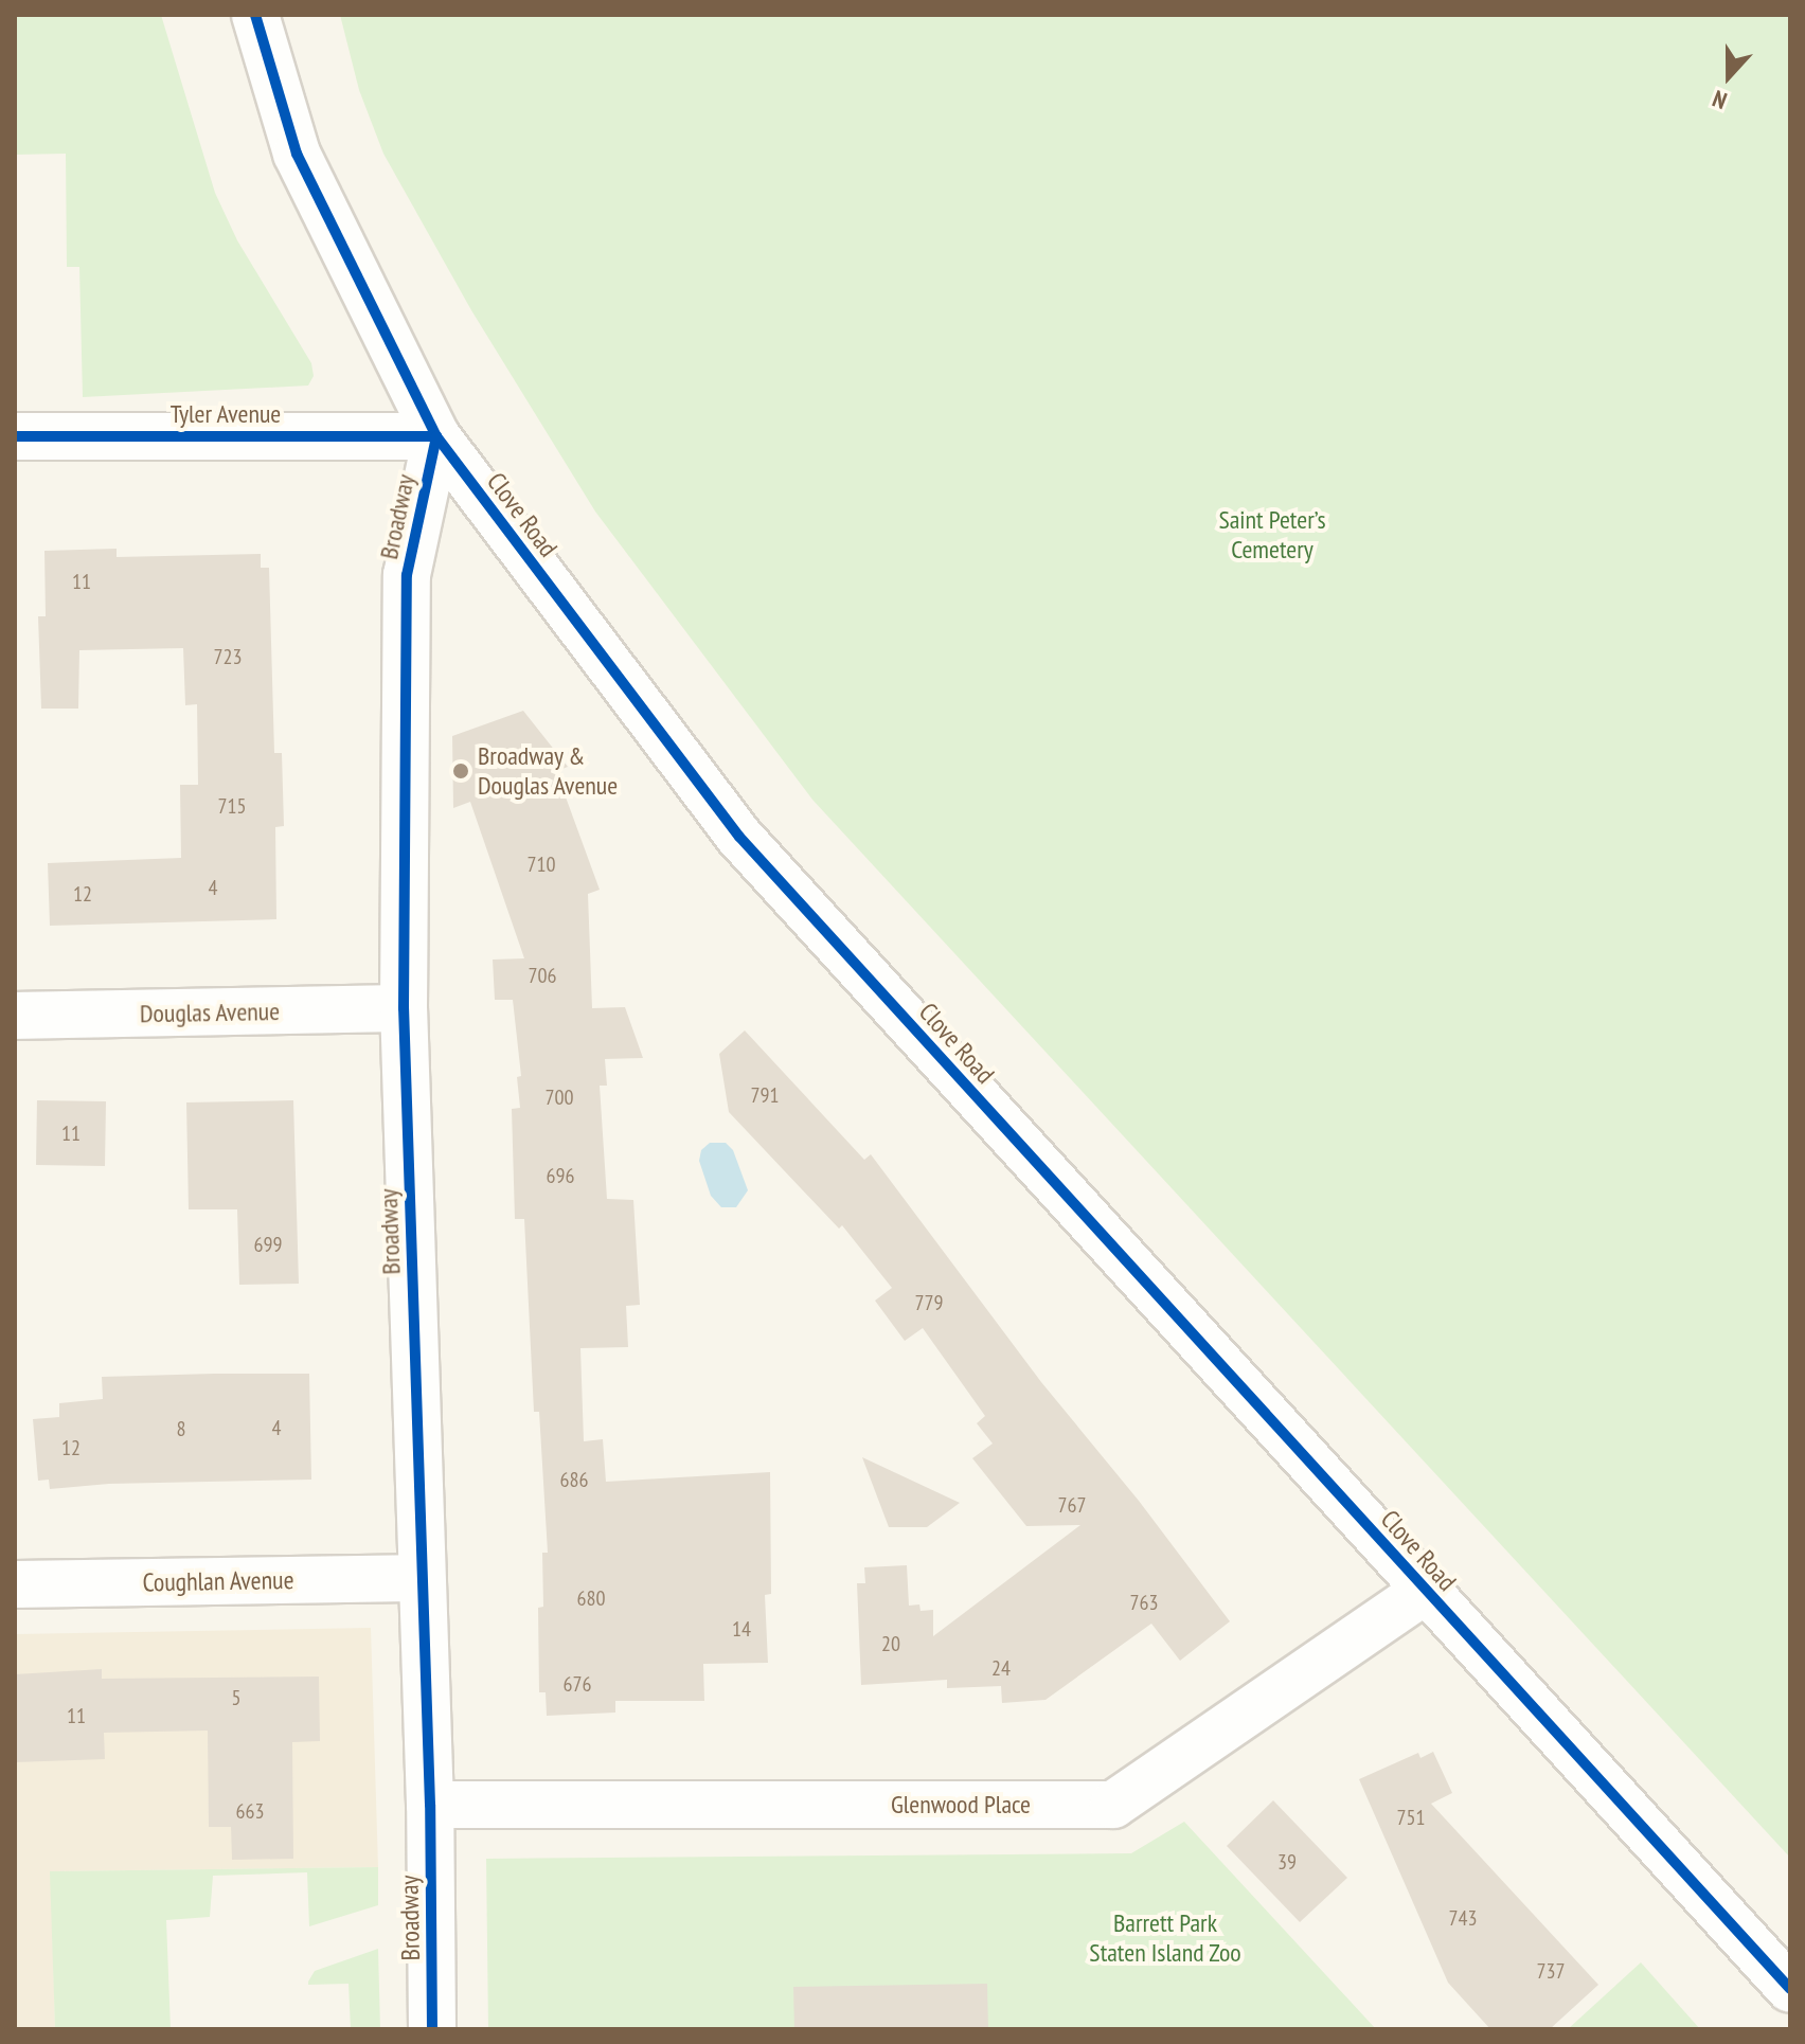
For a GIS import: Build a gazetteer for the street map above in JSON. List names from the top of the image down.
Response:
{
  "streets": {
    "street": [
      "Tyler Avenue",
      "Clove Road",
      "Broadway",
      "Douglas Avenue",
      "Coughlan Avenue",
      "Glenwood Place"
    ]
  },
  "crossings": [
    ["Tyler Avenue", "Clove Road"],
    ["Tyler Avenue", "Broadway"],
    ["Clove Road", "Broadway"],
    ["Clove Road", "Glenwood Place"],
    ["Broadway", "Douglas Avenue"],
    ["Broadway", "Coughlan Avenue"],
    ["Broadway", "Glenwood Place"]
  ],
  "parks": ["Saint Peter’s Cemetery", "Barrett Park Staten Island Zoo"],
  "places": ["Broadway & Douglas Avenue"],
  "house_numbers": [
    "11",
    "723",
    "715",
    "710",
    "4",
    "12",
    "706",
    "791",
    "700",
    "11",
    "696",
    "699",
    "779",
    "4",
    "8",
    "12",
    "686",
    "767",
    "680",
    "763",
    "14",
    "20",
    "24",
    "676",
    "5",
    "11",
    "663",
    "751",
    "39",
    "743",
    "737"
  ],
  "north": "bottom"
}
